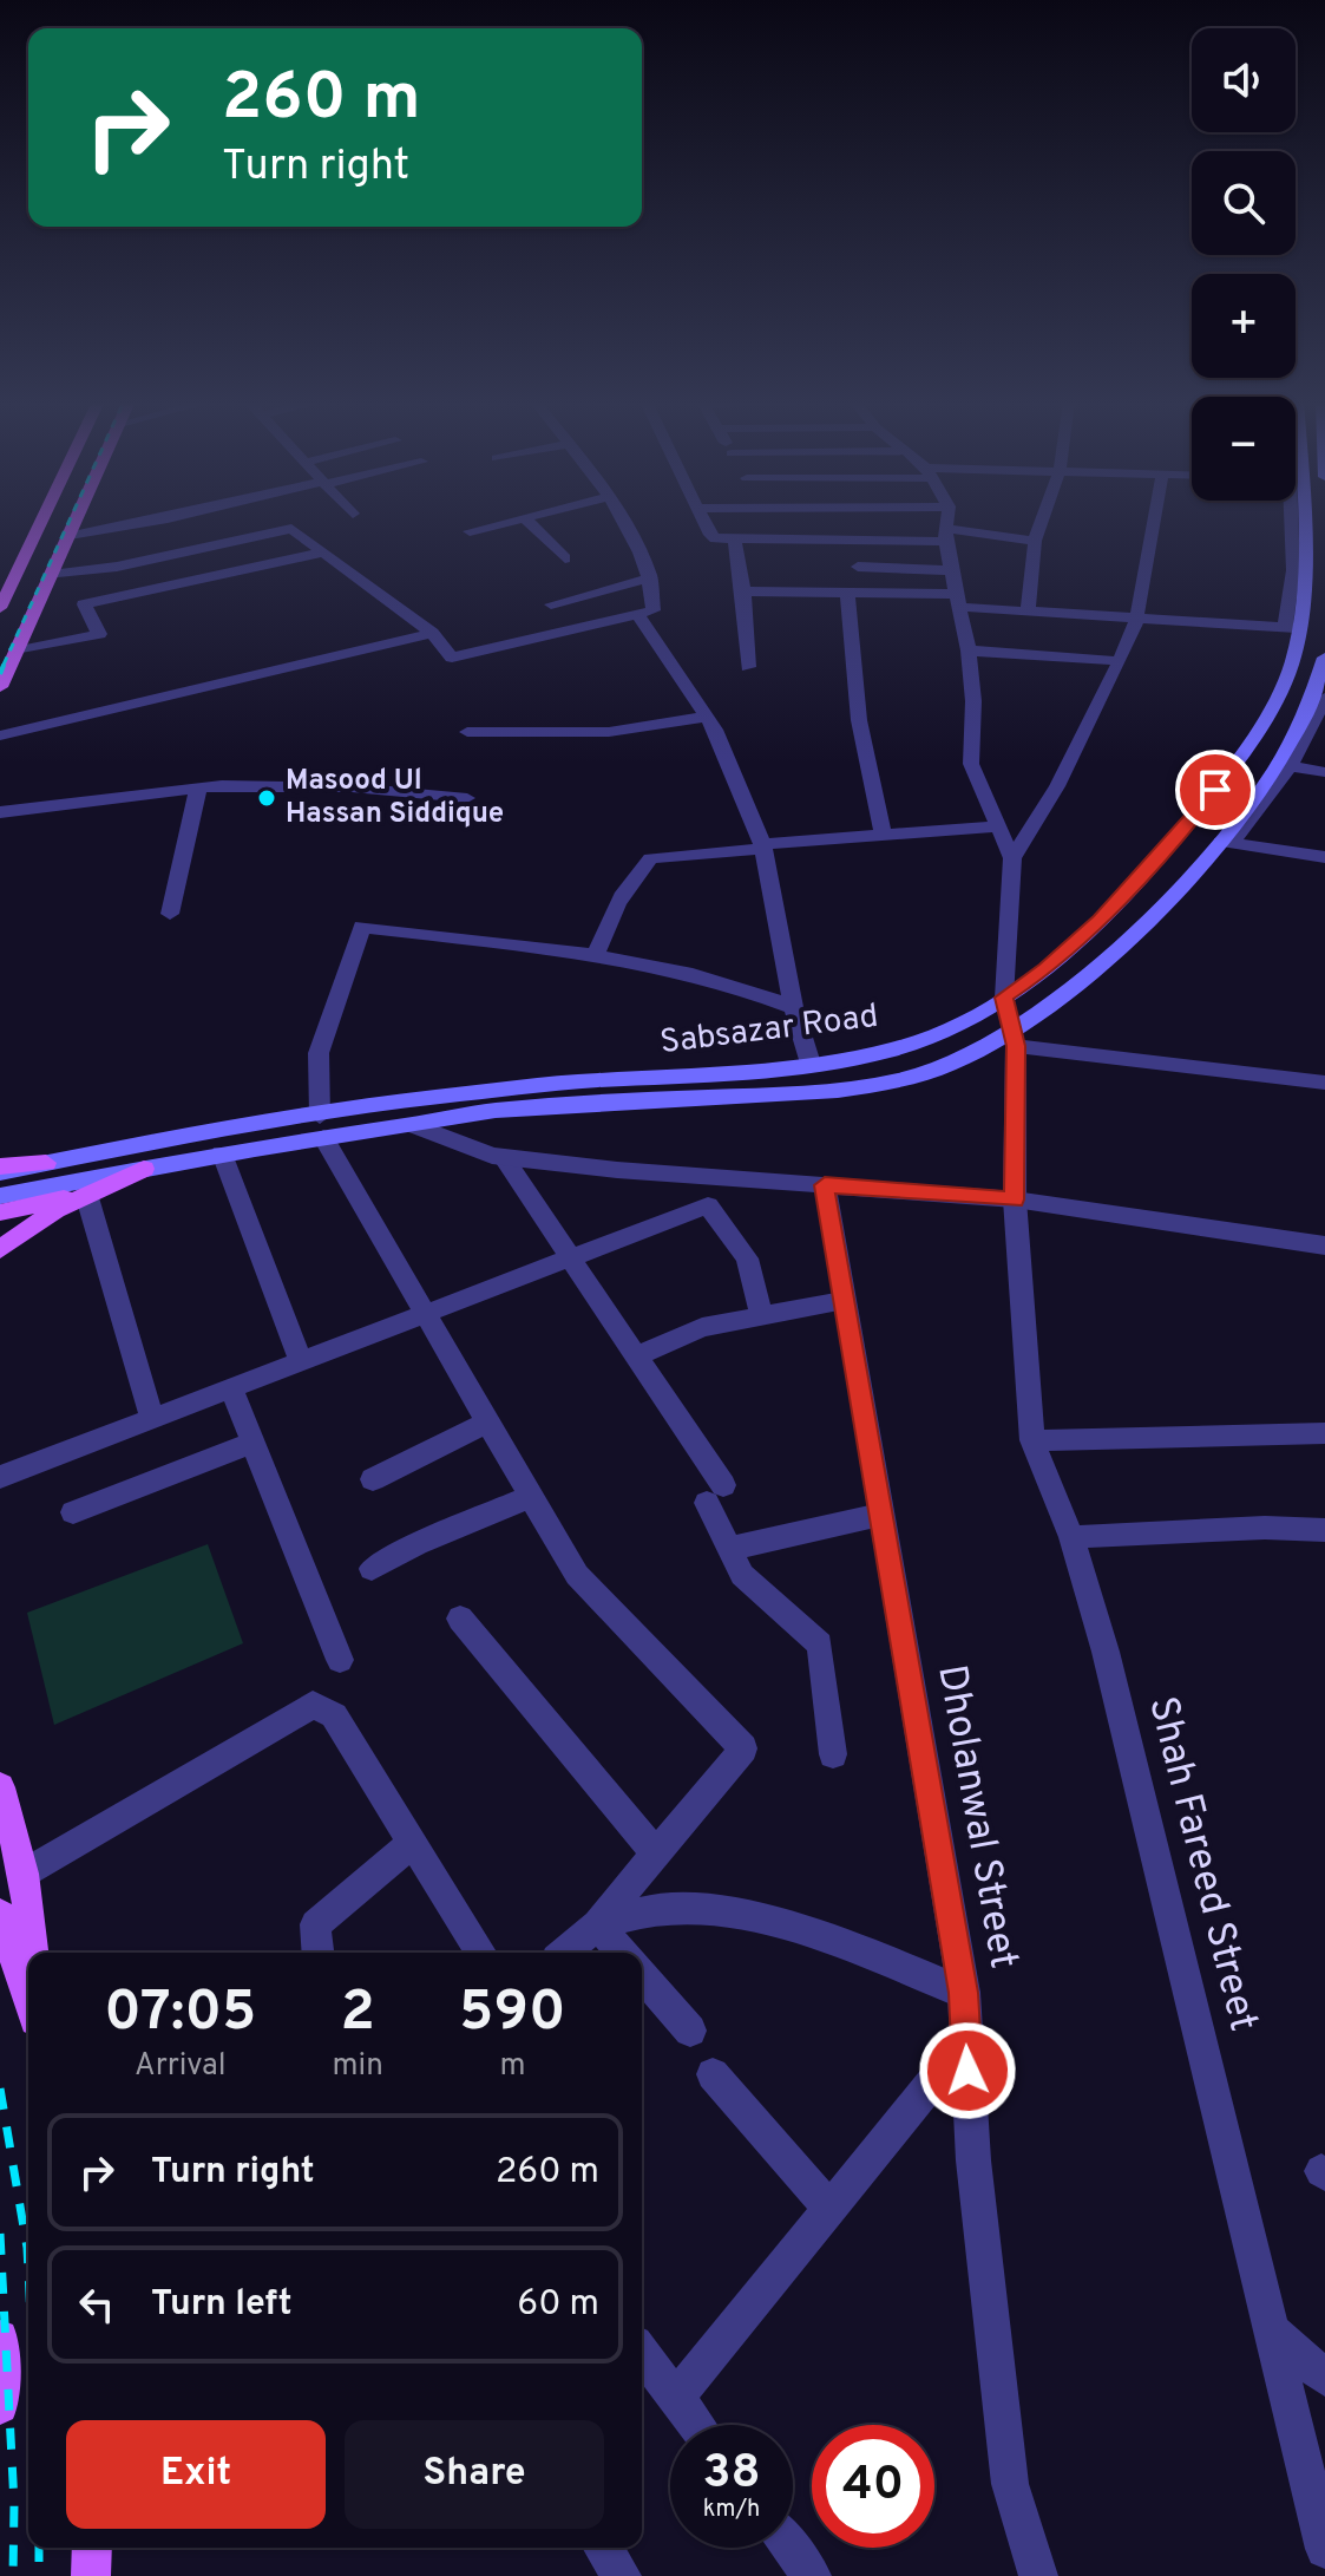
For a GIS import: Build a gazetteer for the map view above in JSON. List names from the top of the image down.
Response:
{
  "streets": {
    "main road": ["Sabsazar Road"],
    "street": ["Dholanwal Street", "Shah Fareed Street"]
  },
  "crossings": [
    ["Sabsazar Road", "Shah Fareed Street"]
  ],
  "places": ["Masood Ul Hassan Siddique"],
  "page": {
    "map_buttons": ["+", "−"],
    "turn": ["260 m", "Turn right"],
    "eta": [
      "07:05",
      "Arrival",
      "2",
      "min",
      "590",
      "m"
    ],
    "list": [
      {
        "name": "Turn right",
        "value": "260 m"
      },
      {
        "name": "Turn left",
        "value": "60 m"
      }
    ],
    "buttons": ["Exit", "Share"],
    "speed": "38 km/h",
    "limit": "40"
  }
}
